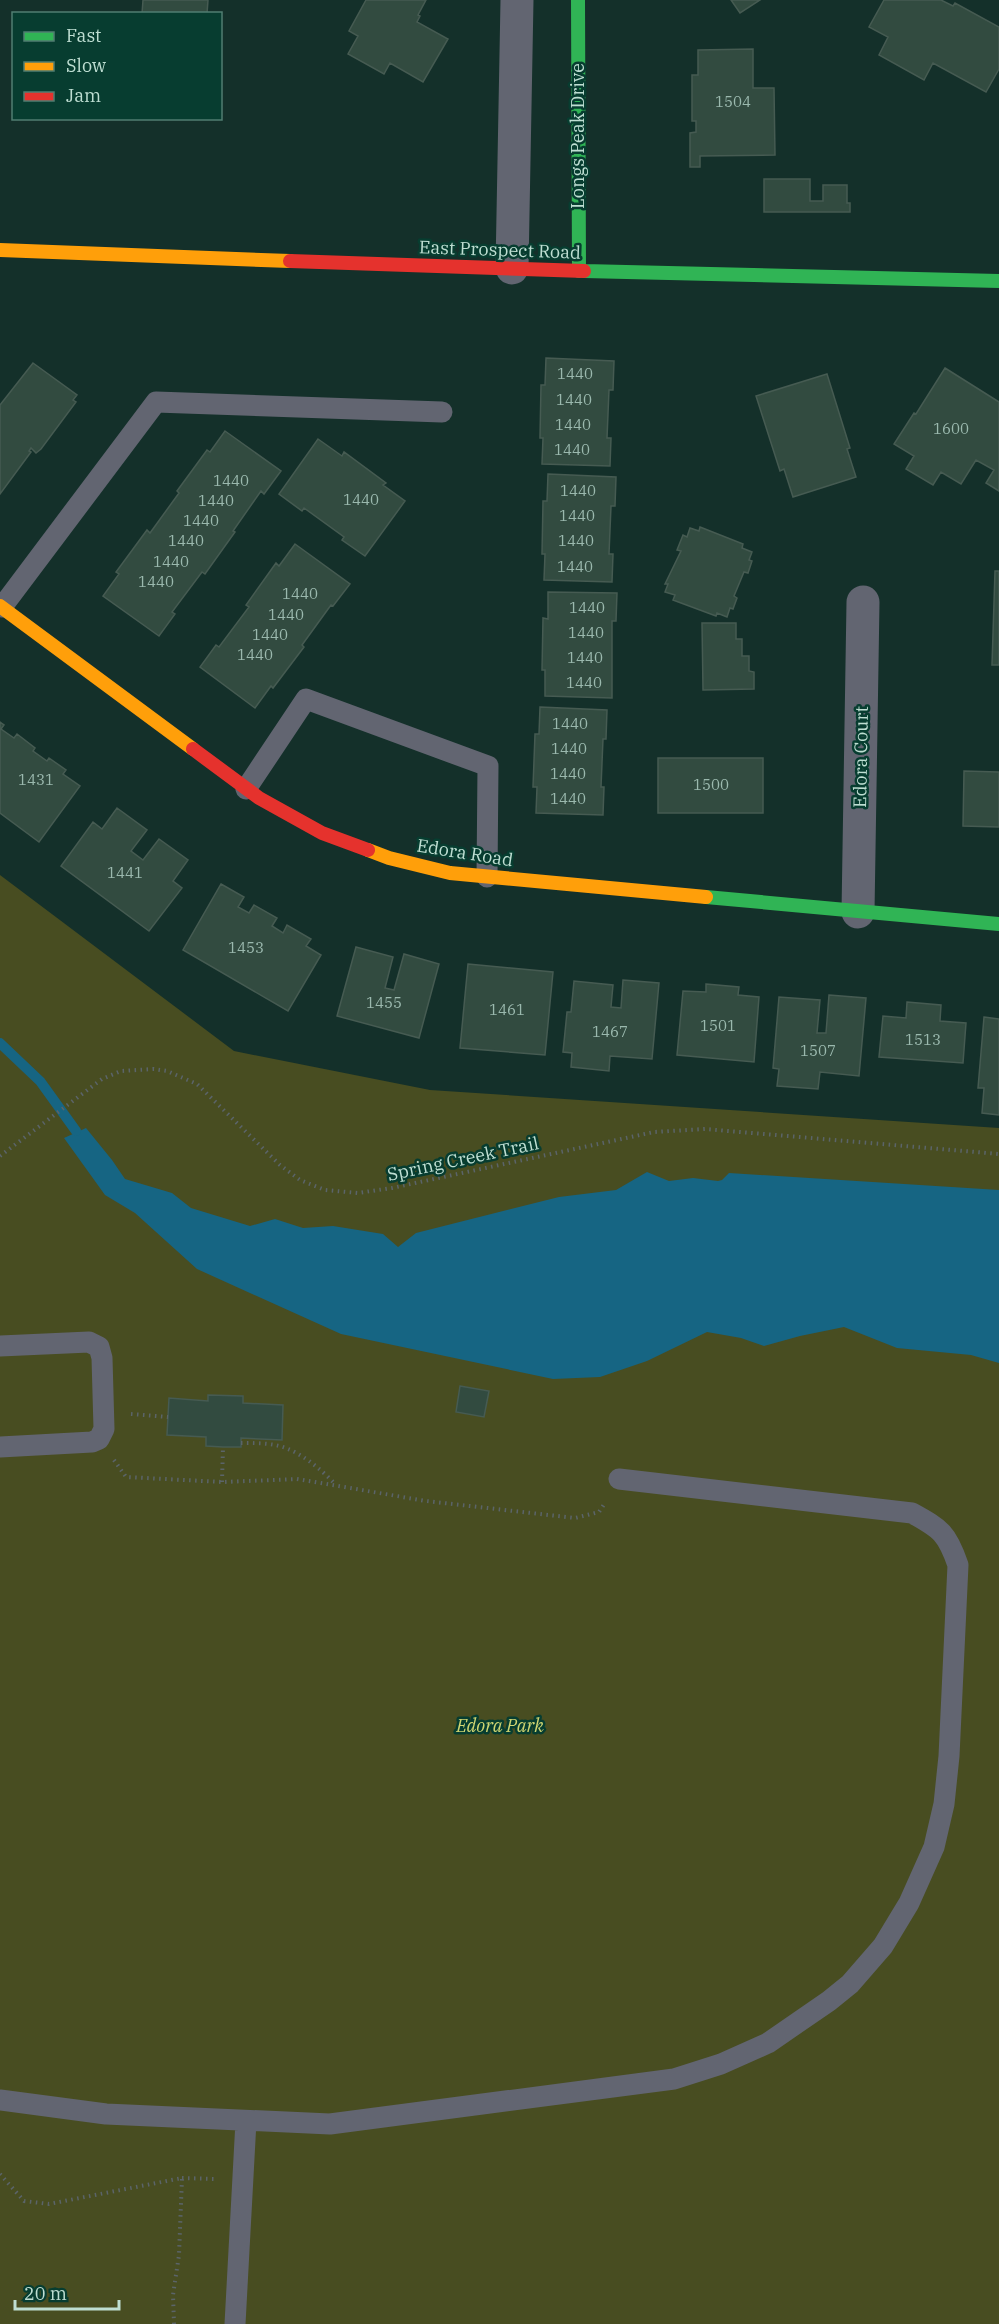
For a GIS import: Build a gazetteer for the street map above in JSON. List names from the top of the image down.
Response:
{
  "streets": {
    "street": [
      "Longs Peak Drive",
      "East Prospect Road",
      "Edora Court",
      "Edora Road"
    ],
    "path": ["Spring Creek Trail"]
  },
  "crossings": [
    ["Longs Peak Drive", "East Prospect Road"],
    ["Edora Court", "Edora Road"]
  ],
  "parks": ["Edora Park"],
  "house_numbers": [
    "1504",
    "1440",
    "1440",
    "1440",
    "1600",
    "1440",
    "1440",
    "1440",
    "1440",
    "1440",
    "1440",
    "1440",
    "1440",
    "1440",
    "1440",
    "1440",
    "1440",
    "1440",
    "1440",
    "1440",
    "1440",
    "1440",
    "1440",
    "1440",
    "1440",
    "1440",
    "1440",
    "1440",
    "1431",
    "1500",
    "1440",
    "1441",
    "1453",
    "1455",
    "1461",
    "1501",
    "1467",
    "1513",
    "1507"
  ],
  "legend": ["Fast", "Slow", "Jam"],
  "scale_bar": "20 m"
}
